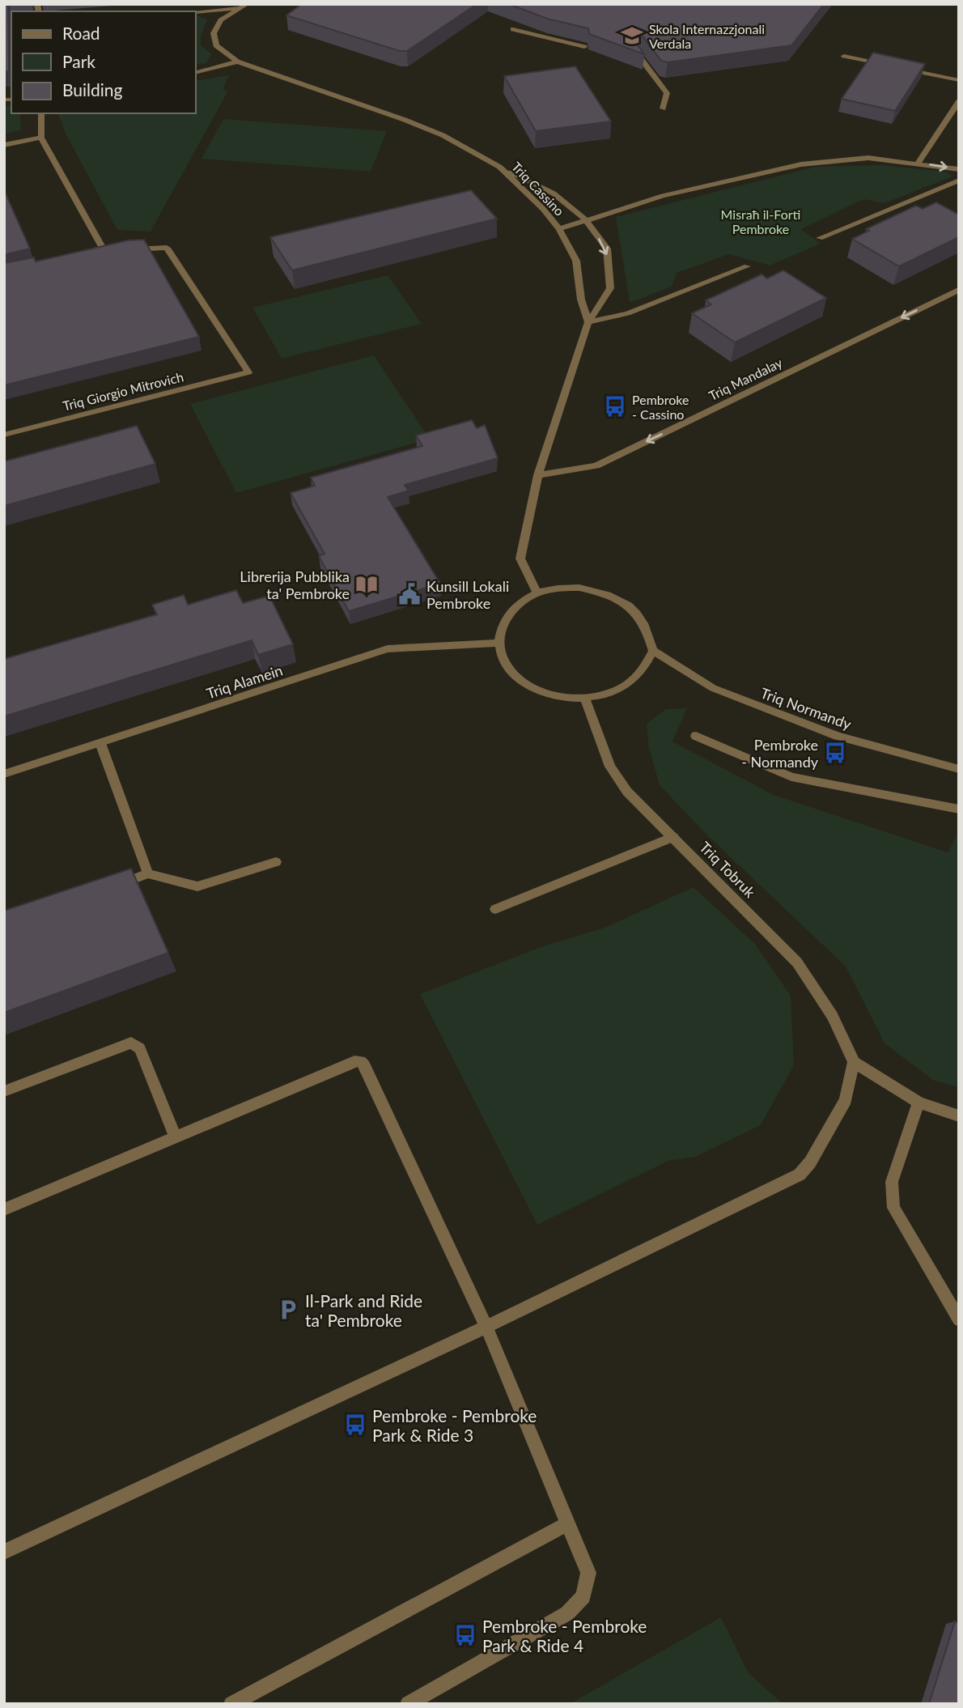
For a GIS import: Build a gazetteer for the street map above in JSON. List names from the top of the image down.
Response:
{
  "streets": {
    "street": [
      "Triq Cassino",
      "Triq Mandalay",
      "Triq Giorgio Mitrovich",
      "Triq Alamein",
      "Triq Normandy",
      "Triq Tobruk"
    ]
  },
  "crossings": [
    ["Triq Alamein", "Triq Normandy"],
    ["Triq Alamein", "Triq Tobruk"],
    ["Triq Normandy", "Triq Tobruk"]
  ],
  "one_way": ["Triq Mandalay"],
  "parks": ["Misraħ il-Forti Pembroke"],
  "places": {
    "school or university": ["Skola Internazzjonali Verdala"],
    "bus stop": [
      "Pembroke - Cassino",
      "Pembroke - Normandy",
      "Pembroke - Pembroke Park & Ride 3",
      "Pembroke - Pembroke Park & Ride 4"
    ],
    "library": ["Librerija Pubblika ta' Pembroke"],
    "public building": ["Kunsill Lokali Pembroke"],
    "parking": ["Il-Park and Ride ta' Pembroke"]
  },
  "legend": ["Road", "Park", "Building"]
}
